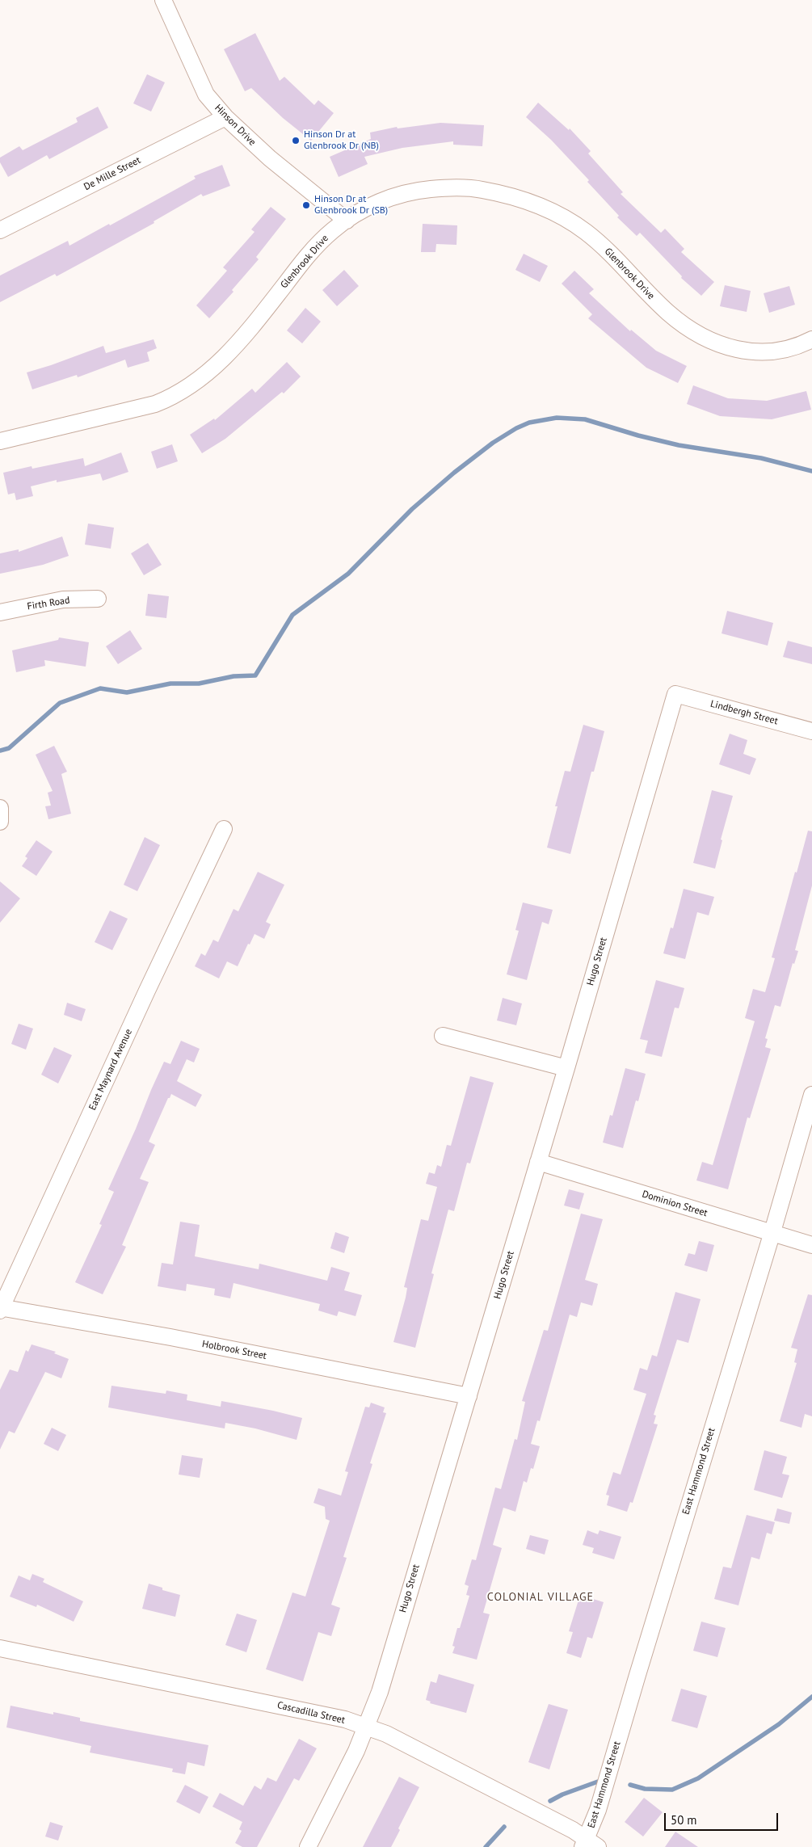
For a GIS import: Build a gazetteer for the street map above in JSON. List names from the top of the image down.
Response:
{
  "streets": {
    "street": [
      "Hinson Drive",
      "De Mille Street",
      "Glenbrook Drive",
      "Firth Road",
      "Lindbergh Street",
      "Hugo Street",
      "East Maynard Avenue",
      "Dominion Street",
      "Holbrook Street",
      "East Hammond Street",
      "Cascadilla Street"
    ]
  },
  "crossings": [
    ["Hinson Drive", "De Mille Street"],
    ["Hinson Drive", "Glenbrook Drive"],
    ["Lindbergh Street", "Hugo Street"],
    ["Hugo Street", "Dominion Street"],
    ["Hugo Street", "Holbrook Street"],
    ["Hugo Street", "Cascadilla Street"],
    ["East Maynard Avenue", "Holbrook Street"],
    ["Dominion Street", "East Hammond Street"],
    ["East Hammond Street", "Cascadilla Street"]
  ],
  "districts": ["COLONIAL VILLAGE"],
  "places": ["Hinson Dr at Glenbrook Dr (NB)", "Hinson Dr at Glenbrook Dr (SB)"],
  "scale_bar": "50 m"
}
